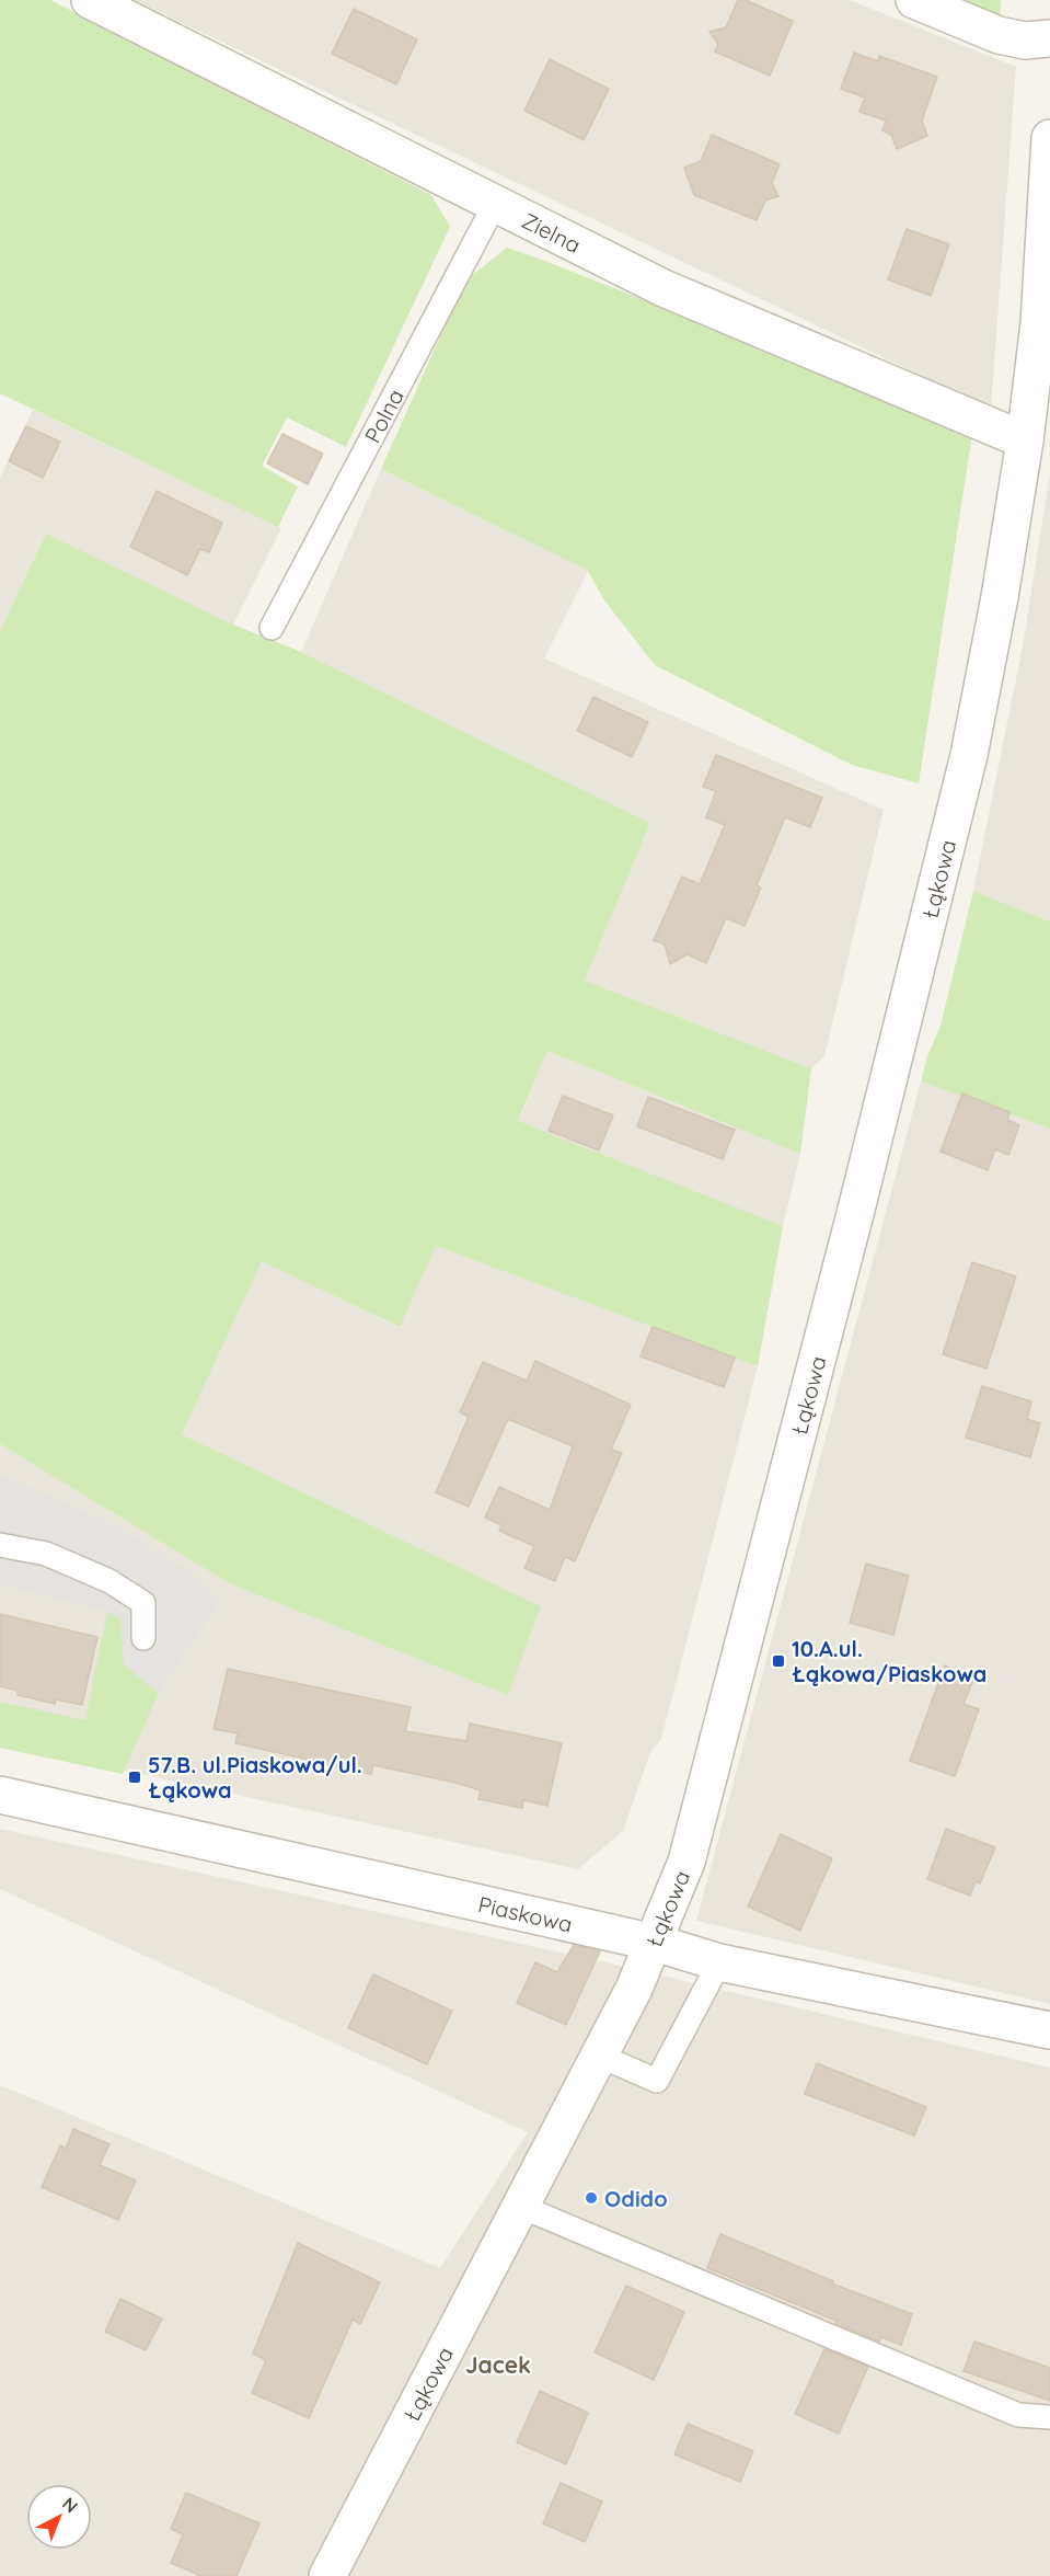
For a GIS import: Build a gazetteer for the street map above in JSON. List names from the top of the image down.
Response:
{
  "streets": {
    "street": ["Zielna", "Łąkowa", "Piaskowa"],
    "lane": ["Polna"]
  },
  "crossings": [
    ["Zielna", "Polna"],
    ["Zielna", "Łąkowa"],
    ["Łąkowa", "Piaskowa"]
  ],
  "districts": ["Jacek"],
  "places": {
    "transit": ["10.A.ul. Łąkowa/Piaskowa", "57.B. ul.Piaskowa/ul. Łąkowa"],
    "other": ["Odido"]
  },
  "north": "top right"
}
